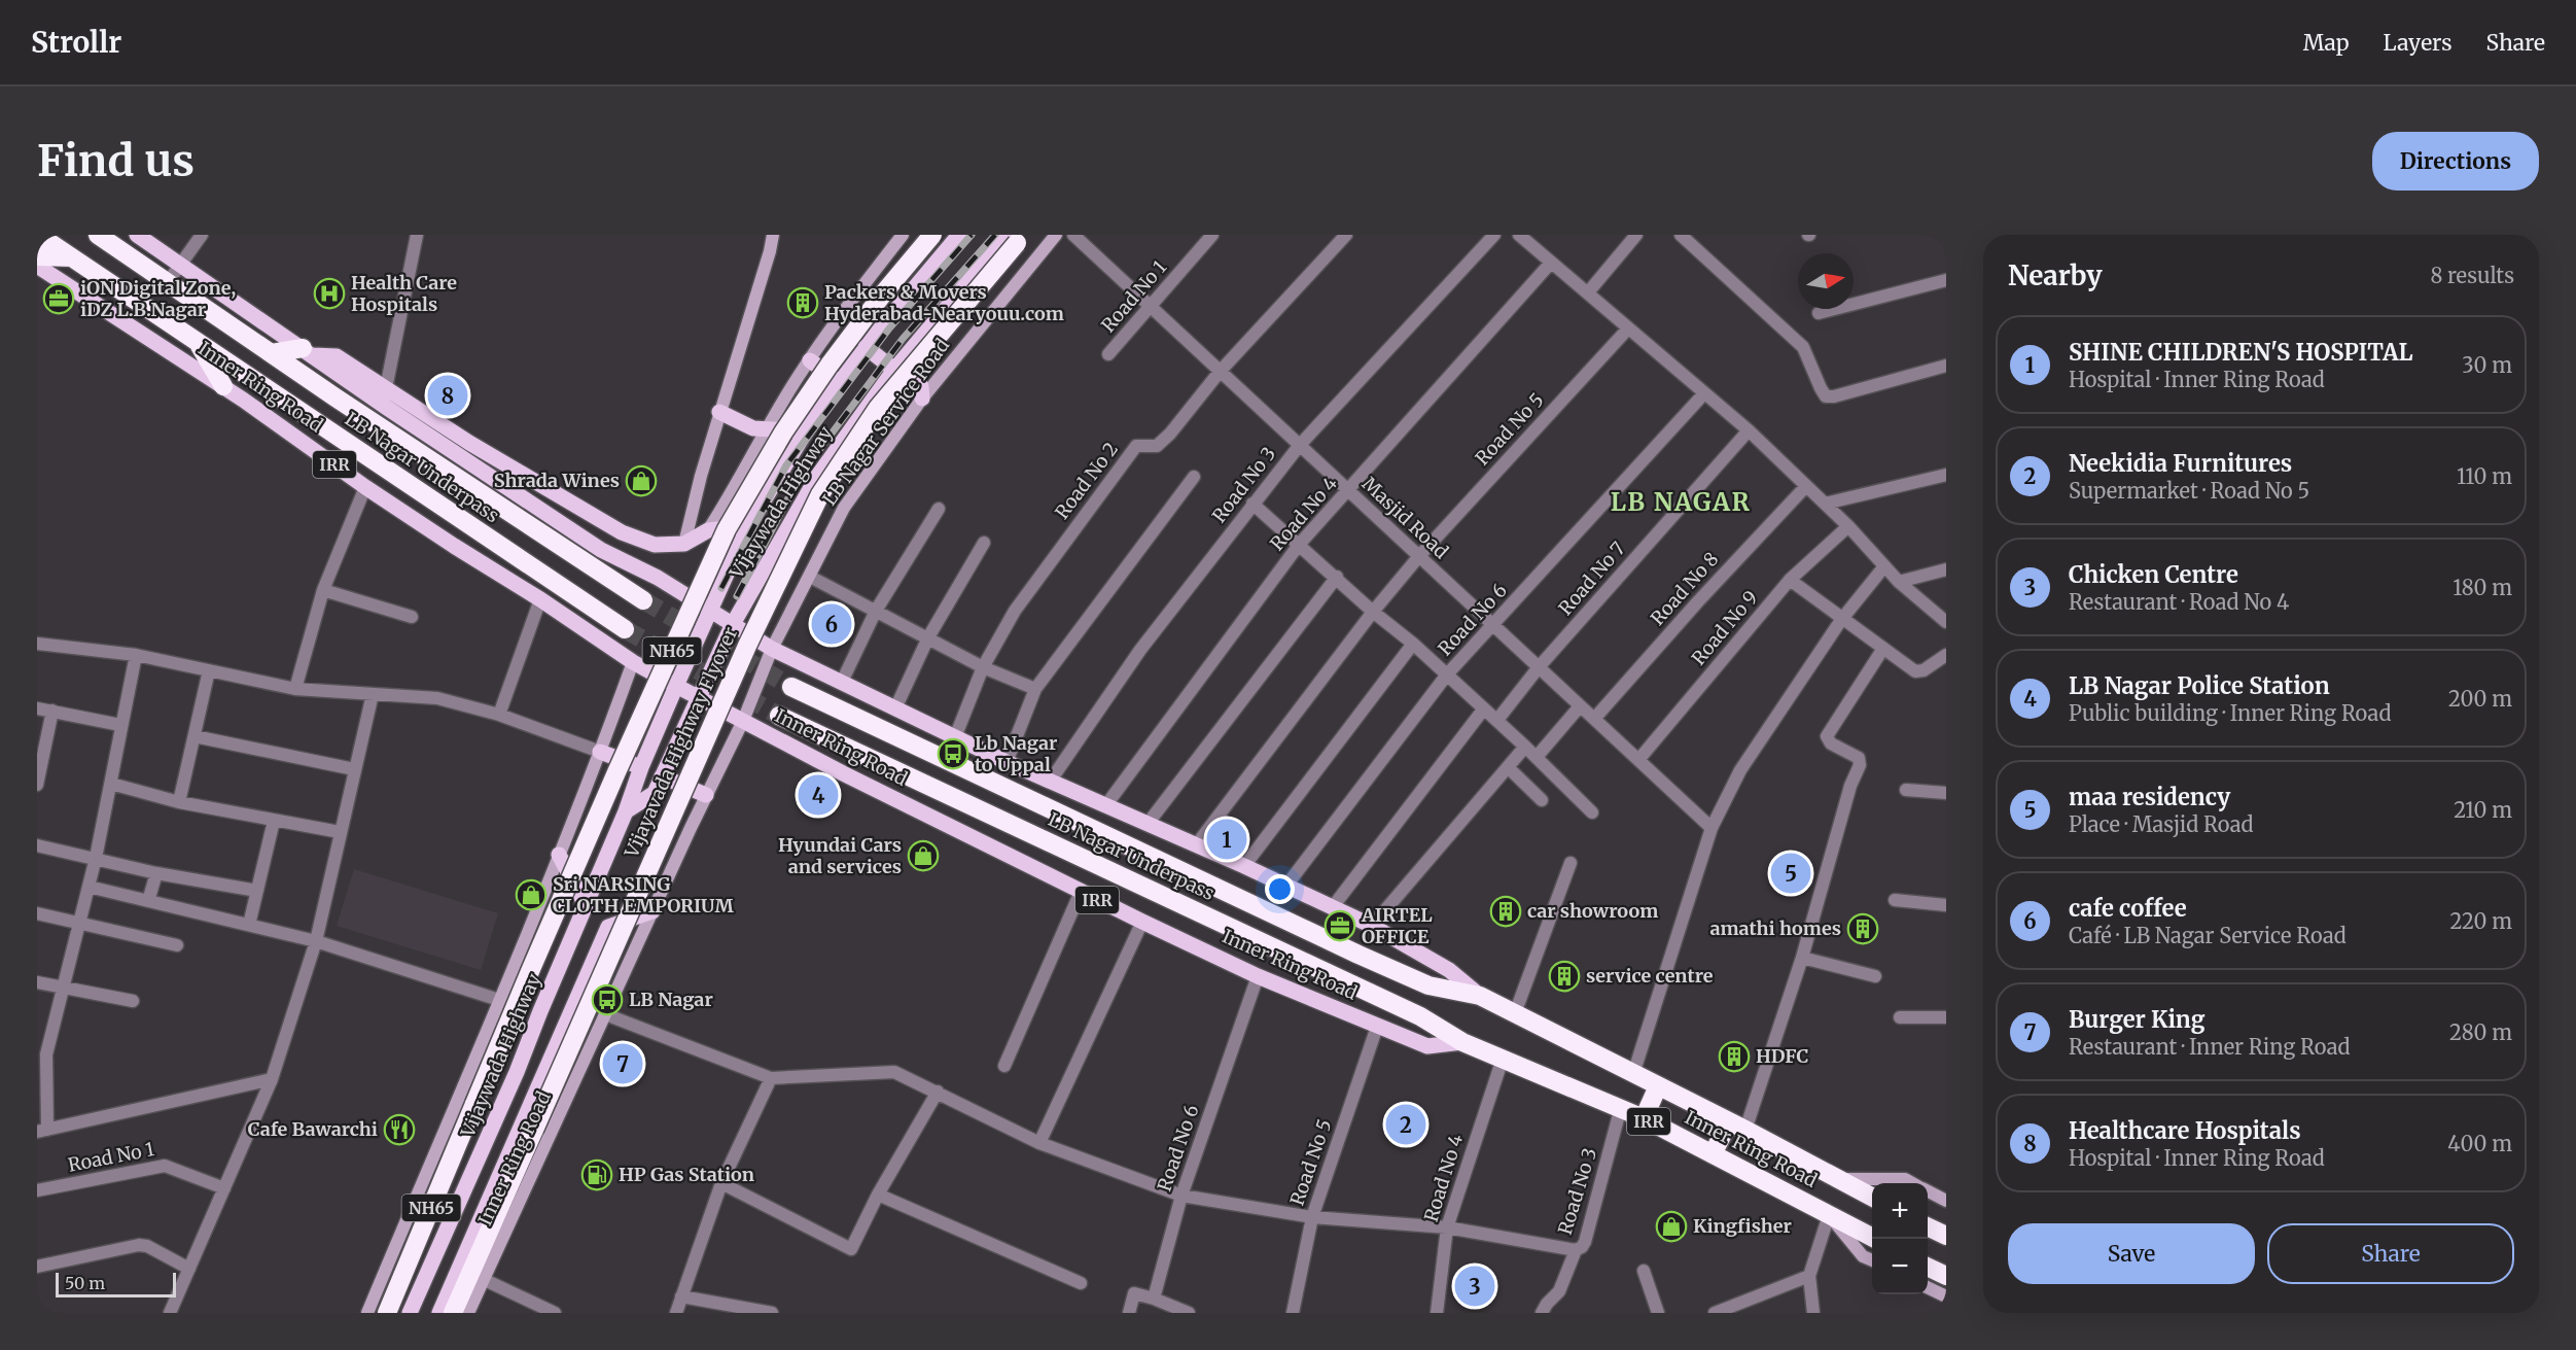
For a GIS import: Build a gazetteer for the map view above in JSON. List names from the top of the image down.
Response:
{
  "streets": {
    "highway": [
      "Inner Ring Road",
      "IRR",
      "LB Nagar Underpass",
      "NH65",
      "Vijayavada Highway Flyover"
    ],
    "main road": ["Vijaywada Highway"],
    "street": [
      "Road No 1",
      "LB Nagar Service Road",
      "Road No 5",
      "Road No 2",
      "Road No 3",
      "Road No 4",
      "Masjid Road",
      "Road No 7",
      "Road No 8",
      "Road No 6",
      "Road No 9"
    ]
  },
  "crossings": [
    ["Road No 1", "Masjid Road"],
    ["Inner Ring Road", "LB Nagar Service Road"],
    ["Inner Ring Road", "Road No 5"],
    ["Inner Ring Road", "IRR"],
    ["Inner Ring Road", "LB Nagar Underpass"],
    ["Inner Ring Road", "Road No 2"],
    ["Inner Ring Road", "Road No 3"],
    ["Inner Ring Road", "Vijaywada Highway"],
    ["Inner Ring Road", "Road No 4"],
    ["Inner Ring Road", "Road No 6"],
    ["Road No 5", "Masjid Road"],
    ["Road No 2", "Masjid Road"],
    ["Road No 3", "Masjid Road"],
    ["Vijaywada Highway", "Vijayavada Highway Flyover"],
    ["Road No 4", "Masjid Road"],
    ["Masjid Road", "Road No 7"],
    ["Masjid Road", "Road No 8"],
    ["Masjid Road", "Road No 6"],
    ["Masjid Road", "Road No 9"]
  ],
  "districts": ["LB NAGAR"],
  "places": {
    "hospital": ["Health Care Hospitals"],
    "office": ["iON Digital Zone, iDZ L.B.Nagar", "AIRTEL OFFICE"],
    "building": [
      "Packers & Movers Hyderabad-Nearyouu.com",
      "car showroom",
      "amathi homes",
      "service centre",
      "HDFC"
    ],
    "shop": [
      "Shrada Wines",
      "Hyundai Cars and services",
      "Sri NARSING CLOTH EMPORIUM",
      "Kingfisher"
    ],
    "bus stop": ["Lb Nagar to Uppal", "LB Nagar"],
    "restaurant": ["Cafe Bawarchi"],
    "fuel station": ["HP Gas Station"]
  },
  "scale_bar": "50 m",
  "north": "right",
  "page": {
    "header": "Strollr",
    "nav": ["Map", "Layers", "Share"],
    "buttons": [
      "Directions",
      ["Save", "Share"]
    ],
    "title": "Find us",
    "heading": ["Nearby", "8 results"],
    "list": [
      {
        "mark": "1",
        "name": "SHINE CHILDREN'S HOSPITAL",
        "note": "Hospital · Inner Ring Road",
        "value": "30 m"
      },
      {
        "mark": "2",
        "name": "Neekidia Furnitures",
        "note": "Supermarket · Road No 5",
        "value": "110 m"
      },
      {
        "mark": "3",
        "name": "Chicken Centre",
        "note": "Restaurant · Road No 4",
        "value": "180 m"
      },
      {
        "mark": "4",
        "name": "LB Nagar Police Station",
        "note": "Public building · Inner Ring Road",
        "value": "200 m"
      },
      {
        "mark": "5",
        "name": "maa residency",
        "note": "Place · Masjid Road",
        "value": "210 m"
      },
      {
        "mark": "6",
        "name": "cafe coffee",
        "note": "Café · LB Nagar Service Road",
        "value": "220 m"
      },
      {
        "mark": "7",
        "name": "Burger King",
        "note": "Restaurant · Inner Ring Road",
        "value": "280 m"
      },
      {
        "mark": "8",
        "name": "Healthcare Hospitals",
        "note": "Hospital · Inner Ring Road",
        "value": "400 m"
      }
    ],
    "pins": [
      "8",
      "6",
      "4",
      "1",
      "5",
      "7",
      "2",
      "3"
    ],
    "map_buttons": ["+", "−"],
    "scale": "50 m"
  }
}
